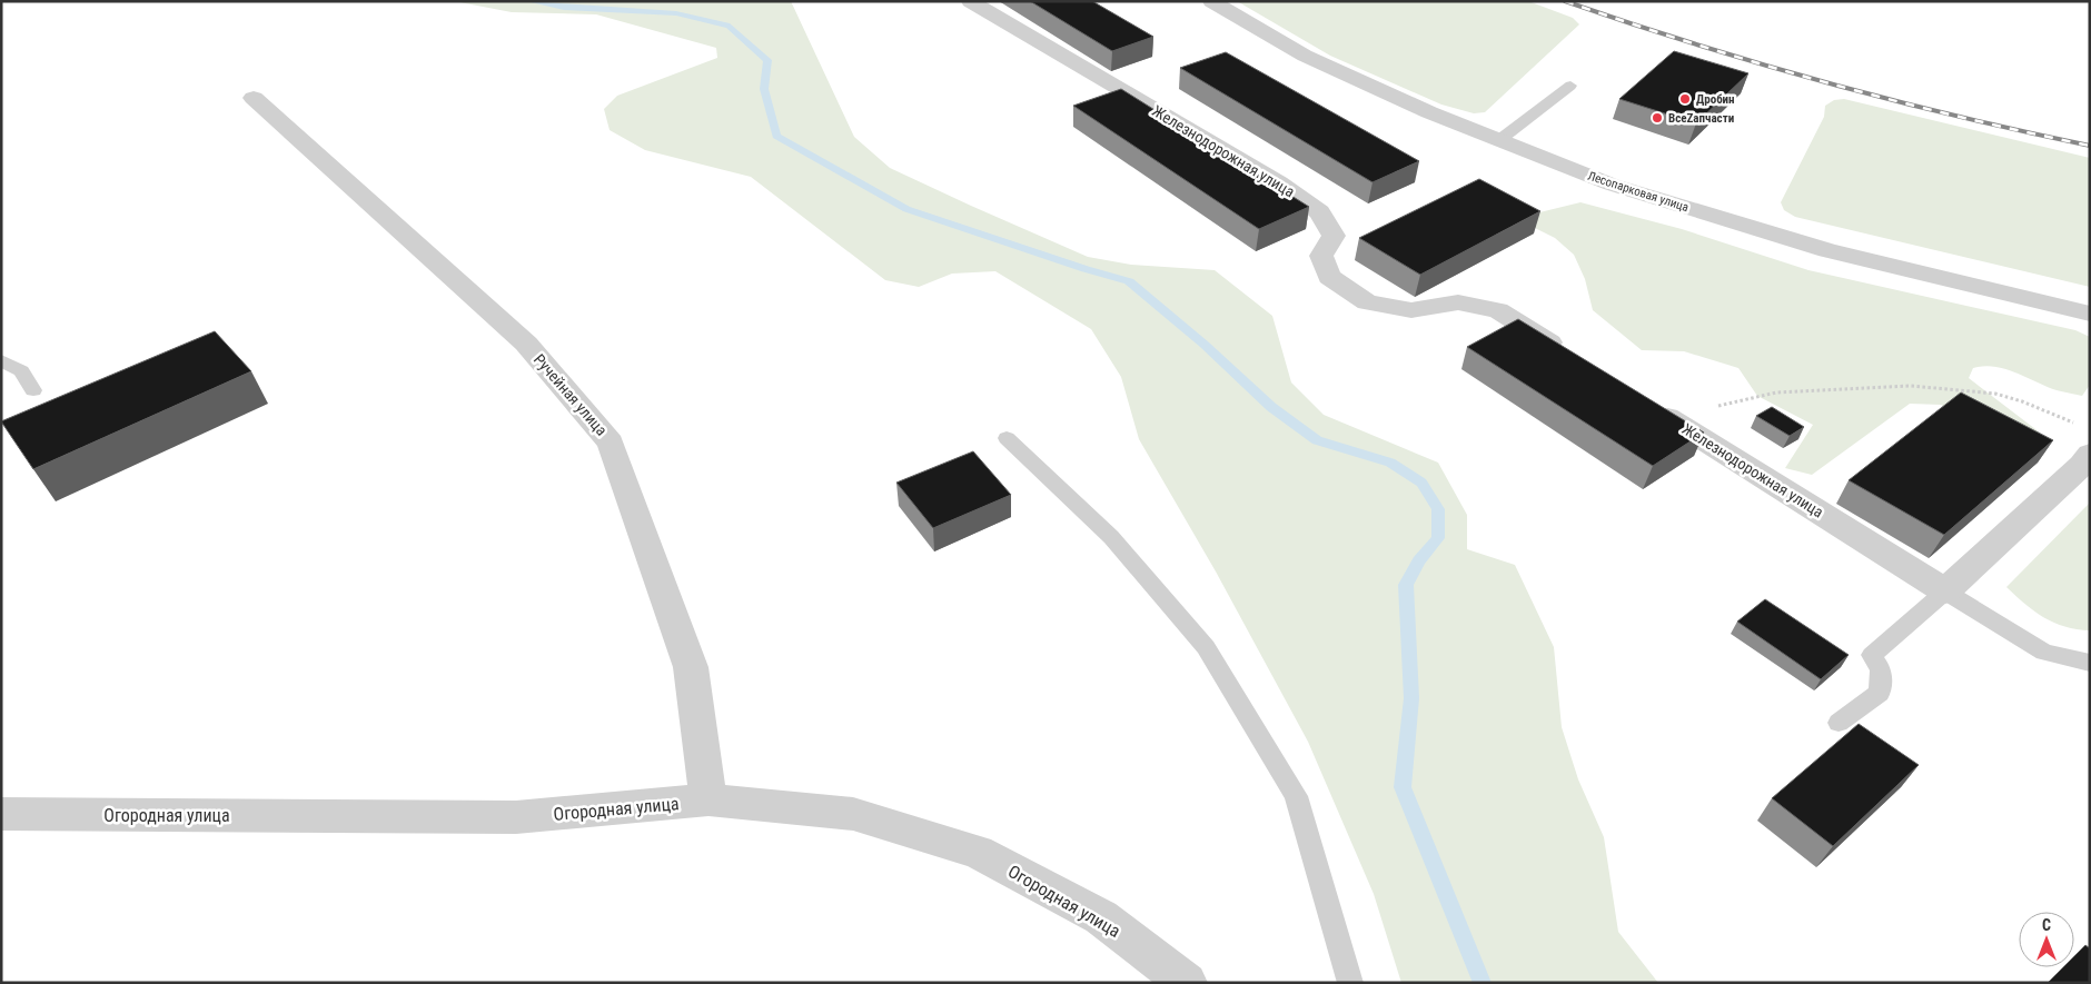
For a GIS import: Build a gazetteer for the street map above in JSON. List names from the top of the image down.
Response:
{
  "streets": {
    "street": [
      "Железнодорожная улица",
      "Лесопарковая улица",
      "Ручейная улица",
      "Огородная улица"
    ]
  },
  "crossings": [
    ["Ручейная улица", "Огородная улица"]
  ],
  "places": ["Дробин", "ВсеZапчасти"],
  "north": "top"
}
